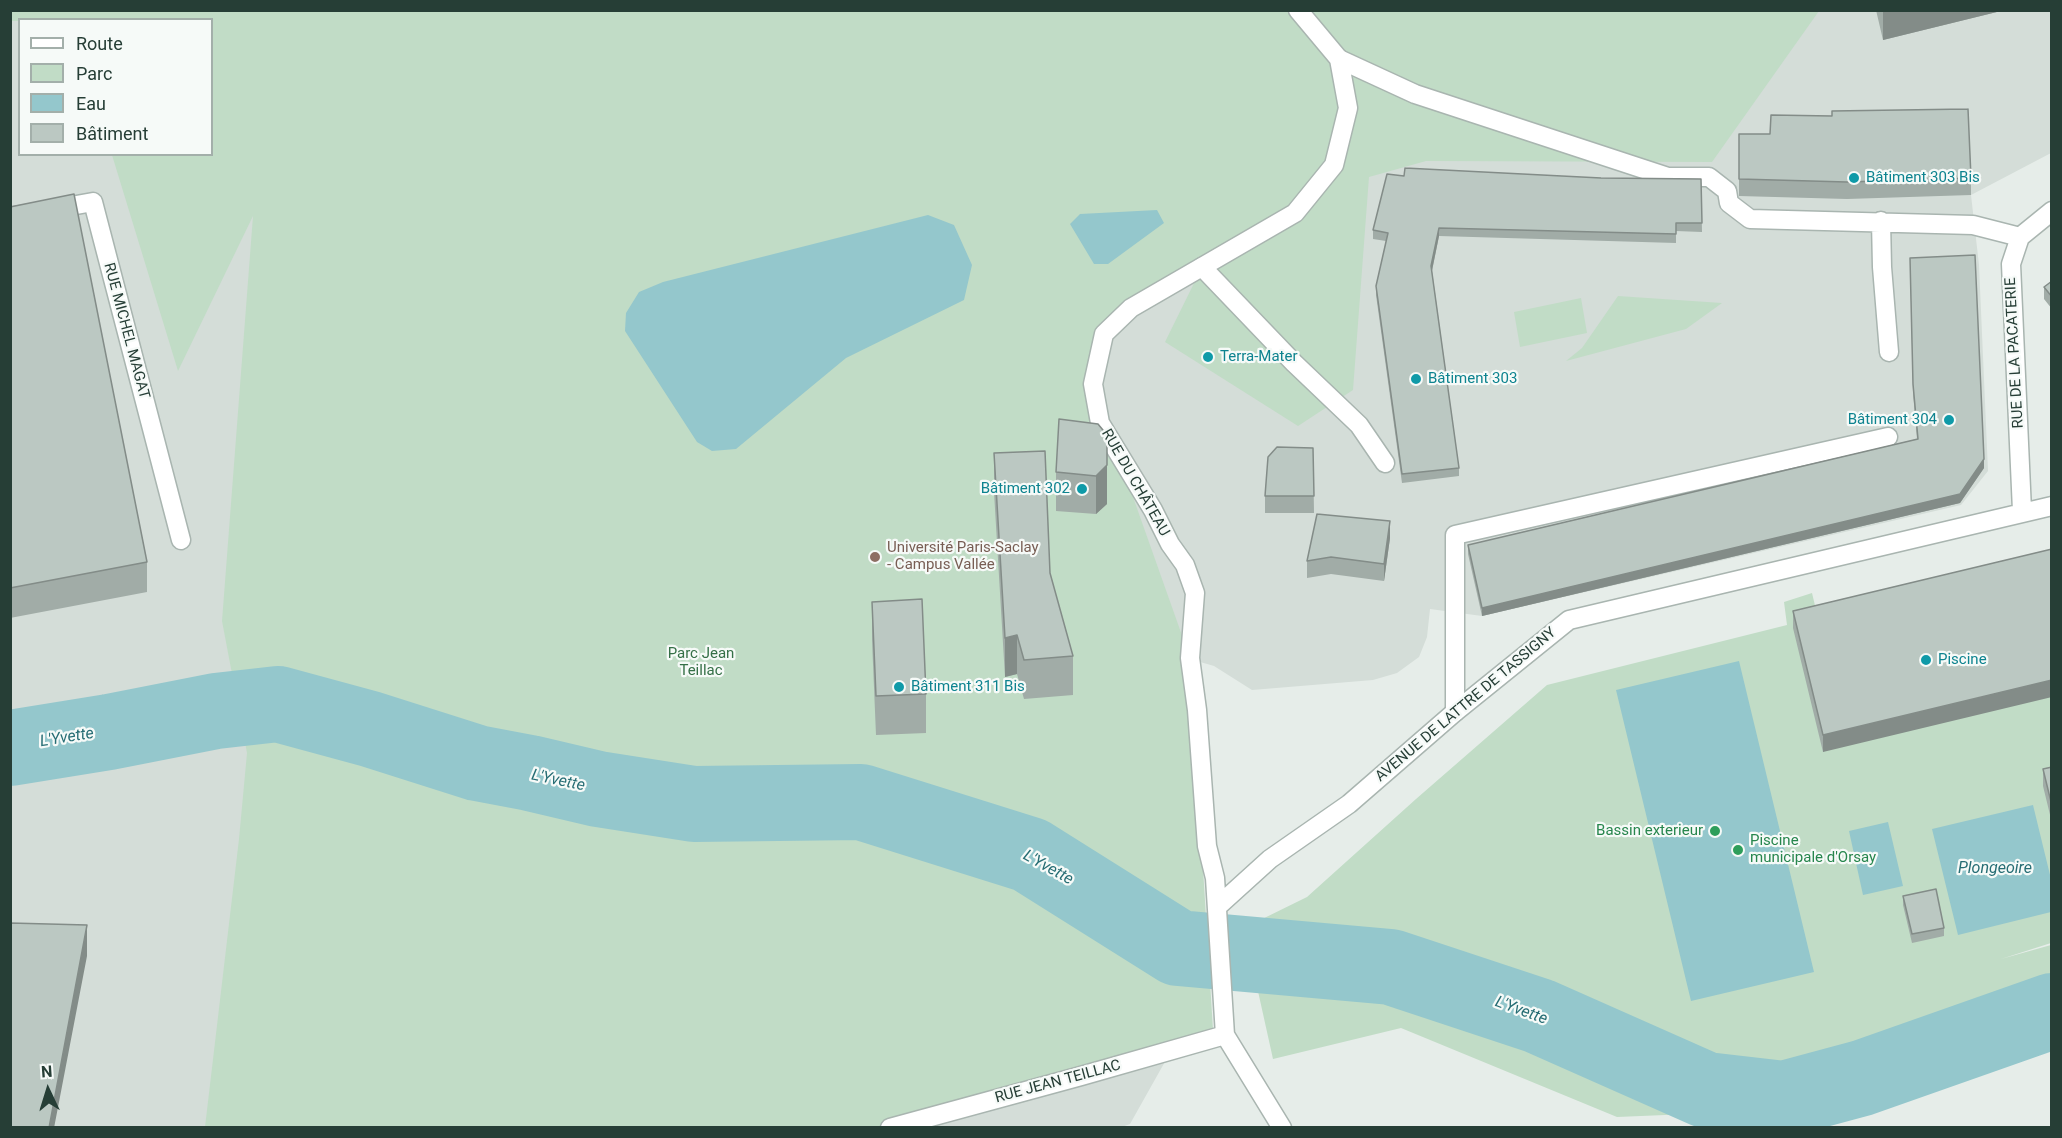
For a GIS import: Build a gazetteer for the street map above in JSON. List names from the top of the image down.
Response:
{
  "streets": {
    "street": [
      "RUE MICHEL MAGAT",
      "RUE DE LA PACATERIE",
      "RUE DU CHÂTEAU",
      "AVENUE DE LATTRE DE TASSIGNY",
      "RUE JEAN TEILLAC"
    ]
  },
  "crossings": [
    ["RUE DE LA PACATERIE", "AVENUE DE LATTRE DE TASSIGNY"],
    ["RUE DU CHÂTEAU", "AVENUE DE LATTRE DE TASSIGNY"]
  ],
  "water": ["L'Yvette", "Plongeoire"],
  "parks": ["Parc Jean Teillac"],
  "places": [
    "Bâtiment 303 Bis",
    "Terra-Mater",
    "Bâtiment 303",
    "Bâtiment 304",
    "Bâtiment 302",
    "Université Paris-Saclay - Campus Vallée",
    "Piscine",
    "Bâtiment 311 Bis",
    "Bassin exterieur",
    "Piscine municipale d'Orsay"
  ],
  "legend": [
    "Route",
    "Parc",
    "Eau",
    "Bâtiment"
  ],
  "north": "top"
}
